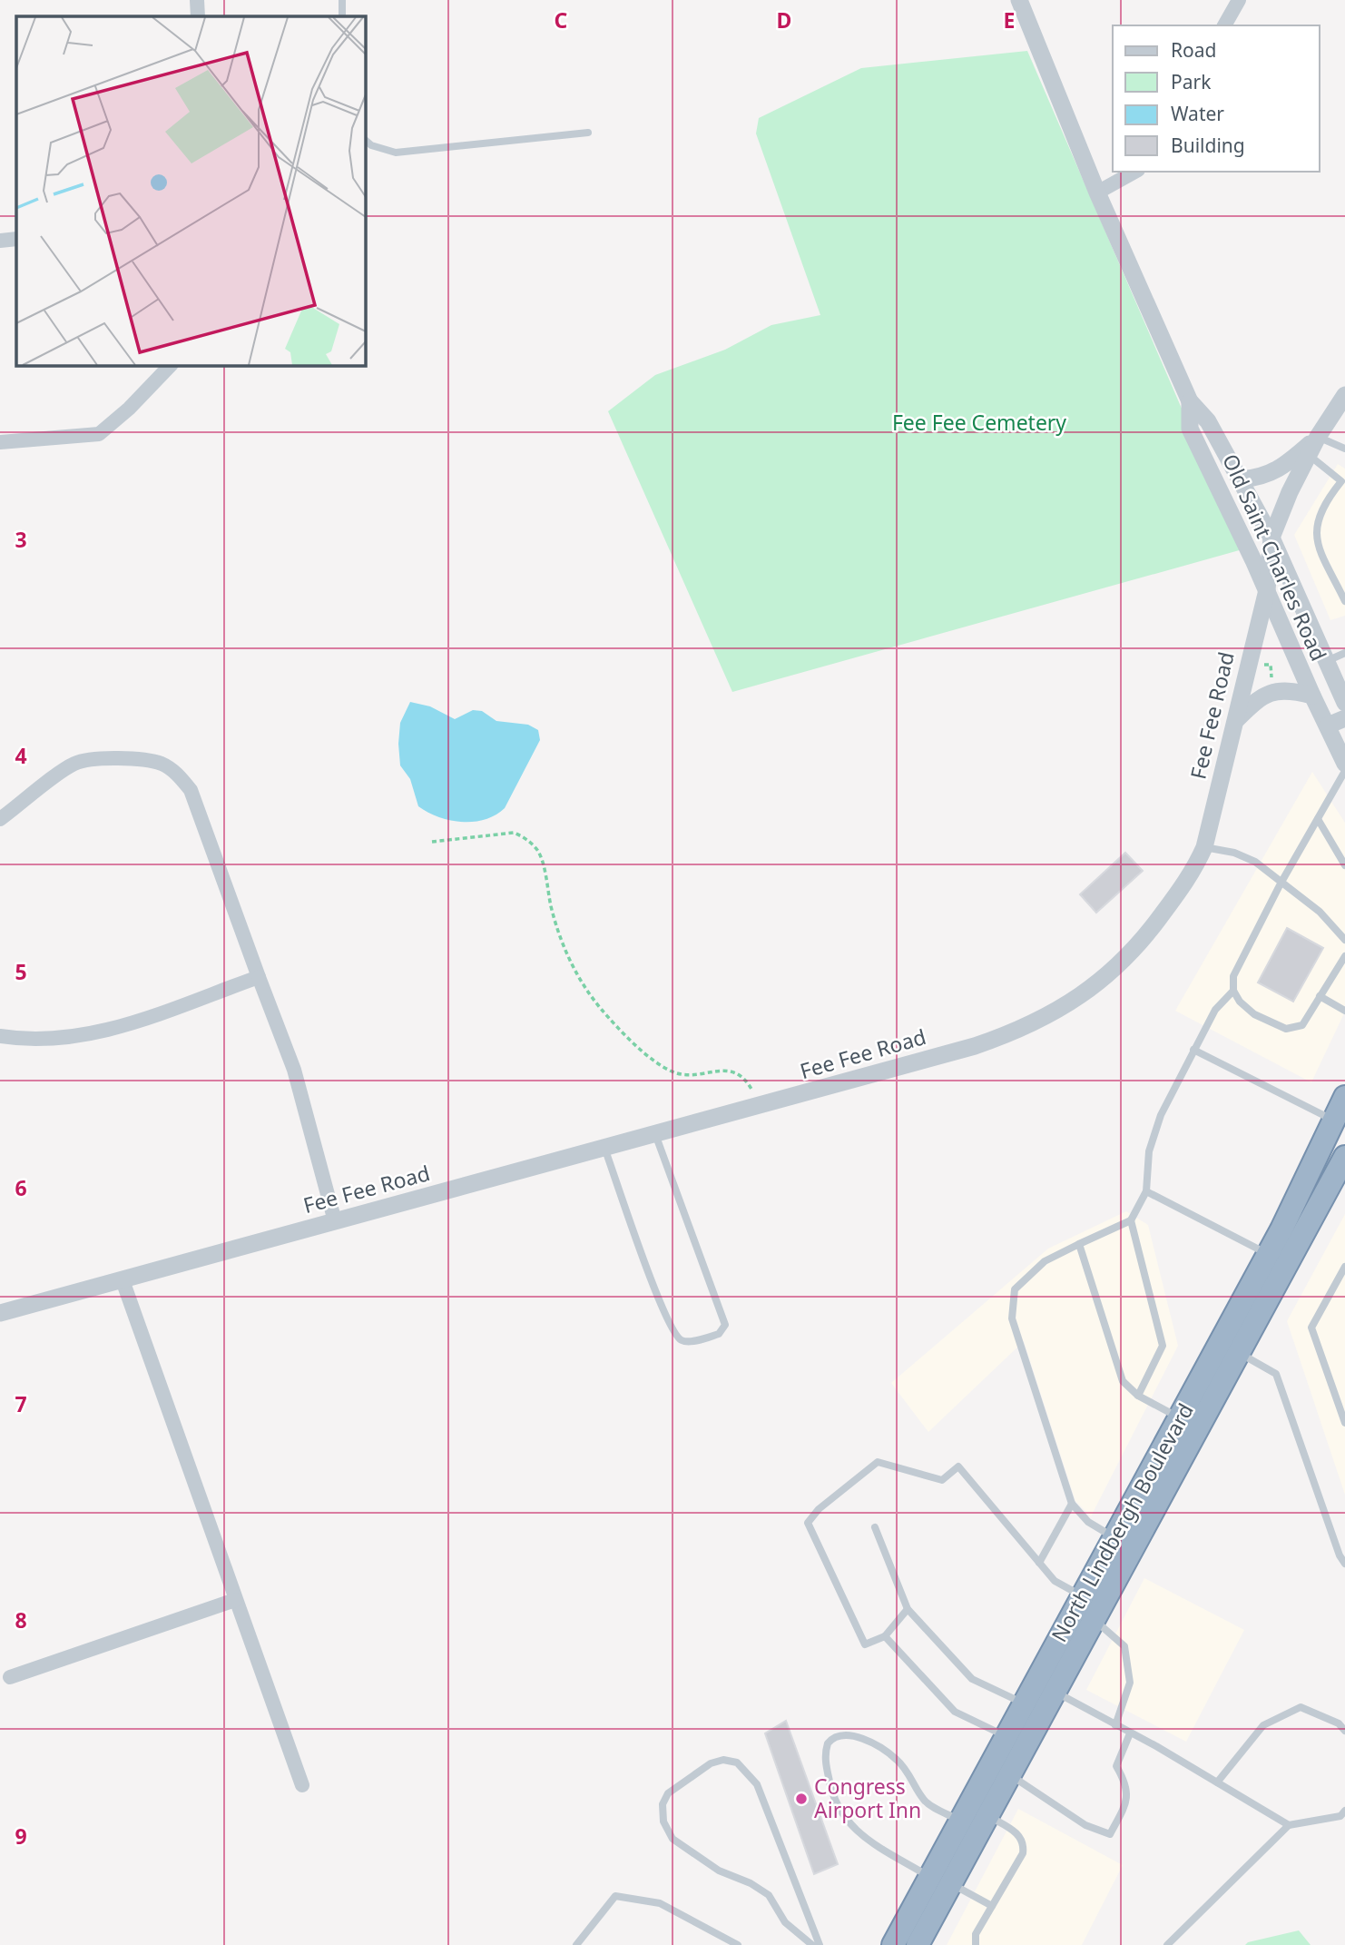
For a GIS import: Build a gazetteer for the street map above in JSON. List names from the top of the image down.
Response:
{
  "streets": {
    "highway": ["North Lindbergh Boulevard"],
    "street": ["Old Saint Charles Road", "Fee Fee Road"]
  },
  "crossings": [
    ["Old Saint Charles Road", "Fee Fee Road"]
  ],
  "parks": ["Fee Fee Cemetery"],
  "places": ["Congress Airport Inn"],
  "legend": [
    "Road",
    "Park",
    "Water",
    "Building"
  ],
  "grid": {
    "columns": ["C", "D", "E"],
    "rows": [
      "3",
      "4",
      "5",
      "6",
      "7",
      "8",
      "9"
    ]
  }
}
